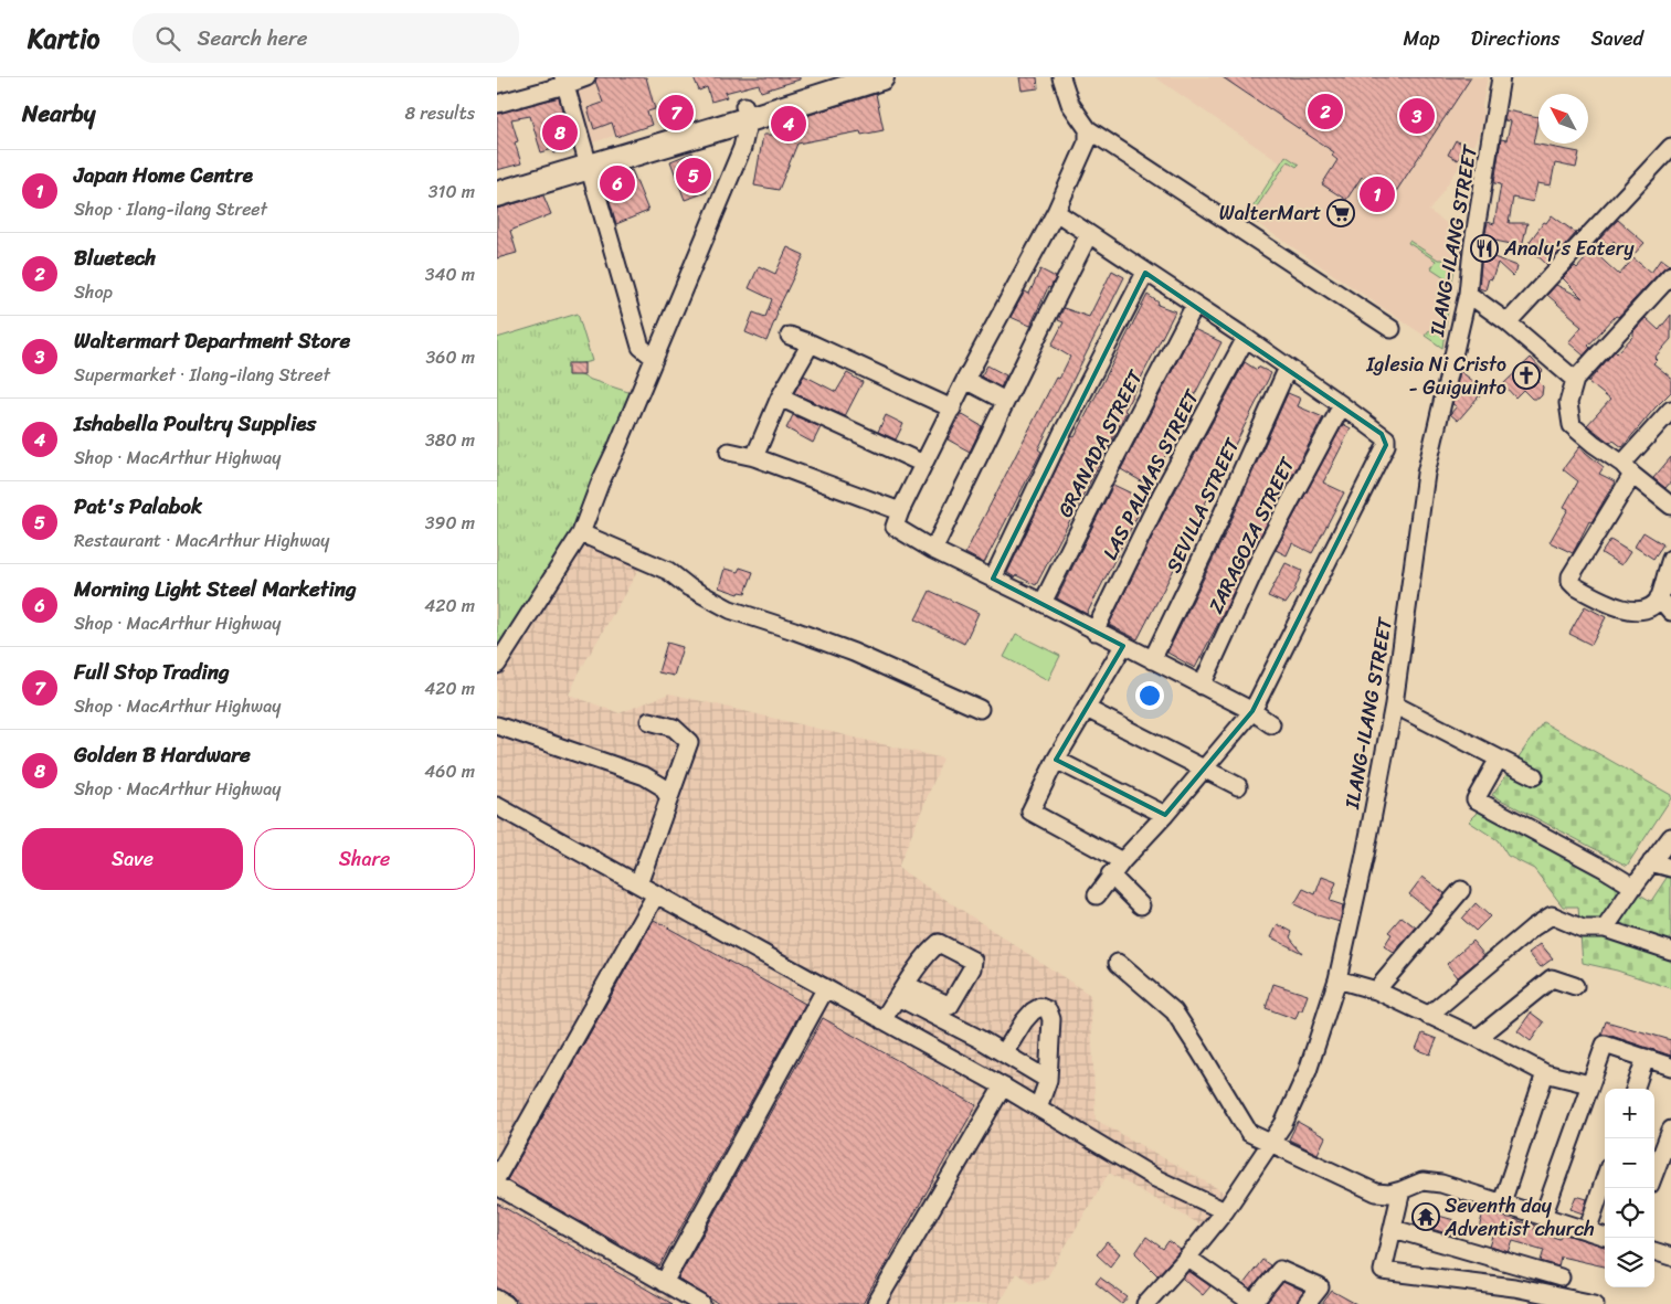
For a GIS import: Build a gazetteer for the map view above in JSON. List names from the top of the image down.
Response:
{
  "streets": {
    "street": [
      "ILANG-ILANG STREET",
      "GRANADA STREET",
      "LAS PALMAS STREET",
      "SEVILLA STREET",
      "ZARAGOZA STREET"
    ]
  },
  "places": {
    "supermarket": ["WalterMart"],
    "restaurant": ["Analy's Eatery"],
    "church": ["Iglesia Ni Cristo - Guiguinto"],
    "temple": ["Seventh day Adventist church"]
  },
  "north": "top left",
  "page": {
    "header": "Kartio",
    "search": "Search here",
    "nav": ["Map", "Directions", "Saved"],
    "heading": ["Nearby", "8 results"],
    "pins": [
      "2",
      "7",
      "3",
      "4",
      "8",
      "5",
      "6",
      "1"
    ],
    "list": [
      {
        "mark": "1",
        "name": "Japan Home Centre",
        "note": "Shop · Ilang-ilang Street",
        "value": "310 m"
      },
      {
        "mark": "2",
        "name": "Bluetech",
        "note": "Shop",
        "value": "340 m"
      },
      {
        "mark": "3",
        "name": "Waltermart Department Store",
        "note": "Supermarket · Ilang-ilang Street",
        "value": "360 m"
      },
      {
        "mark": "4",
        "name": "Ishabella Poultry Supplies",
        "note": "Shop · MacArthur Highway",
        "value": "380 m"
      },
      {
        "mark": "5",
        "name": "Pat's Palabok",
        "note": "Restaurant · MacArthur Highway",
        "value": "390 m"
      },
      {
        "mark": "6",
        "name": "Morning Light Steel Marketing",
        "note": "Shop · MacArthur Highway",
        "value": "420 m"
      },
      {
        "mark": "7",
        "name": "Full Stop Trading",
        "note": "Shop · MacArthur Highway",
        "value": "420 m"
      },
      {
        "mark": "8",
        "name": "Golden B Hardware",
        "note": "Shop · MacArthur Highway",
        "value": "460 m"
      }
    ],
    "buttons": ["Save", "Share"],
    "map_buttons": ["+", "−"]
  }
}
